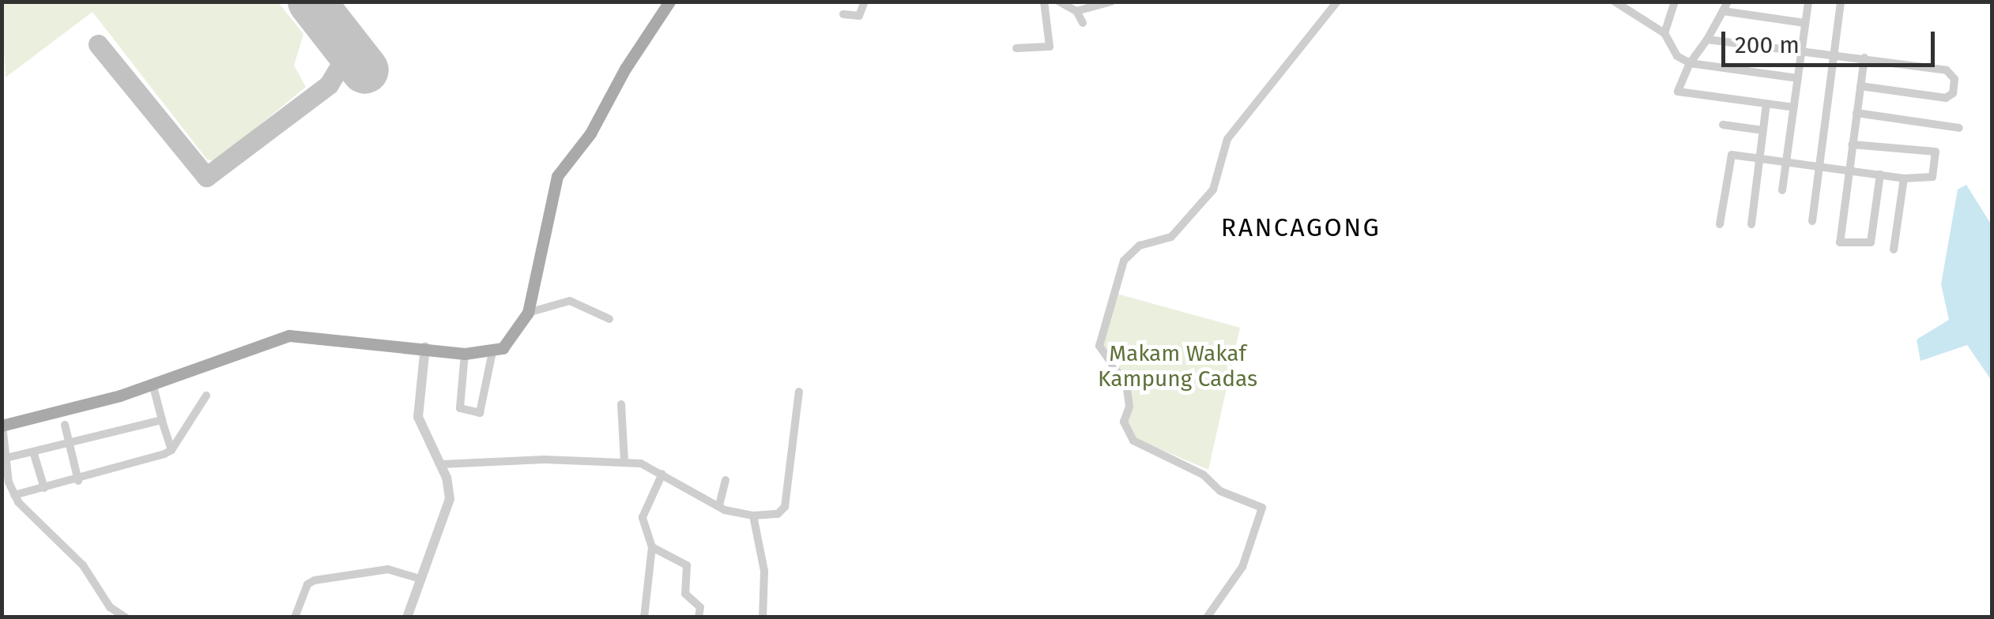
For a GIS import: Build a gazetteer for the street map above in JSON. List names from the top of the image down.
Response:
{
  "districts": ["RANCAGONG"],
  "parks": ["Makam Wakaf Kampung Cadas"],
  "scale_bar": "200 m"
}
